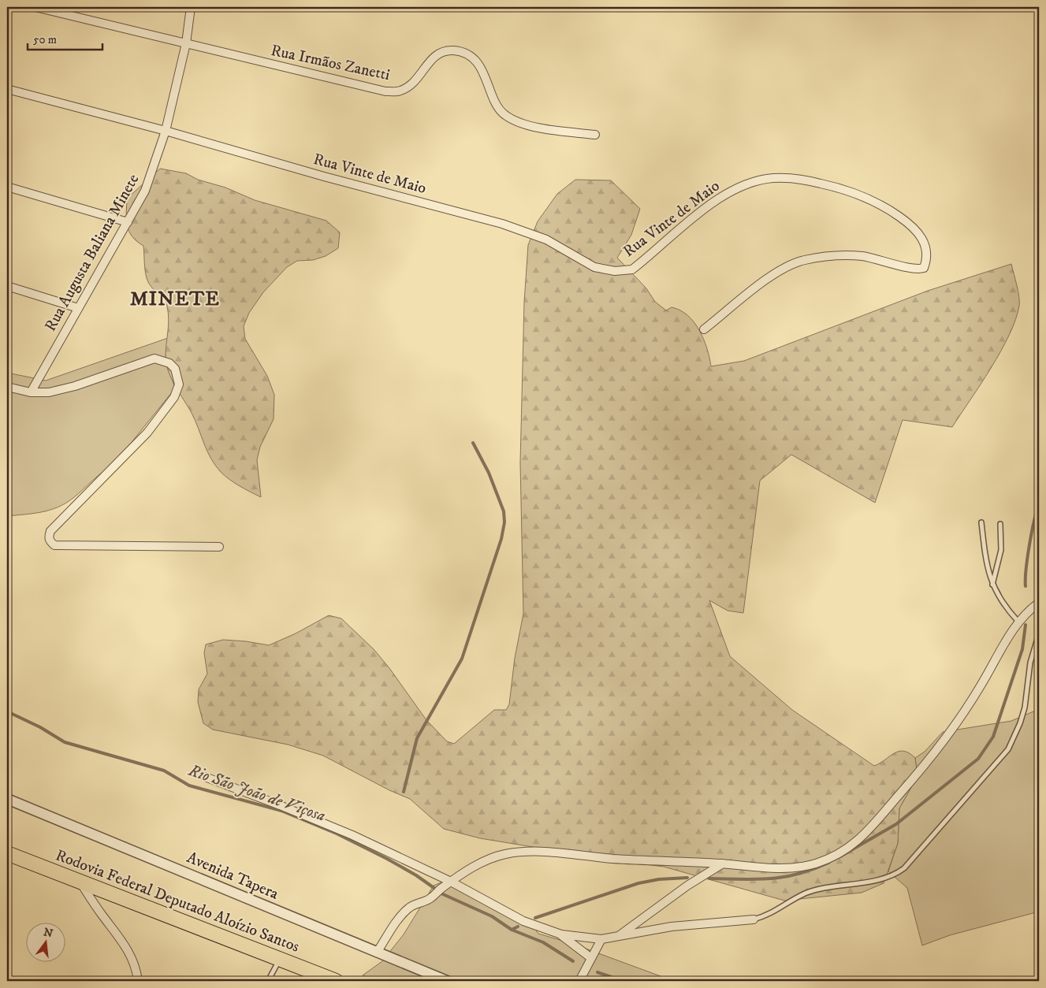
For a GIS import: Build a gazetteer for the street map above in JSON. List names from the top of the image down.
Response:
{
  "streets": {
    "highway": ["Rodovia Federal Deputado Aloízio Santos"],
    "street": [
      "Rua Irmãos Zanetti",
      "Rua Vinte de Maio",
      "Rua Augusta Baliana Minete",
      "Avenida Tapera"
    ]
  },
  "crossings": [
    ["Rua Irmãos Zanetti", "Rua Augusta Baliana Minete"],
    ["Rua Vinte de Maio", "Rua Augusta Baliana Minete"]
  ],
  "districts": ["MINETE"],
  "water": ["Rio São João de Viçosa"],
  "scale_bar": "50 m",
  "north": "top"
}
